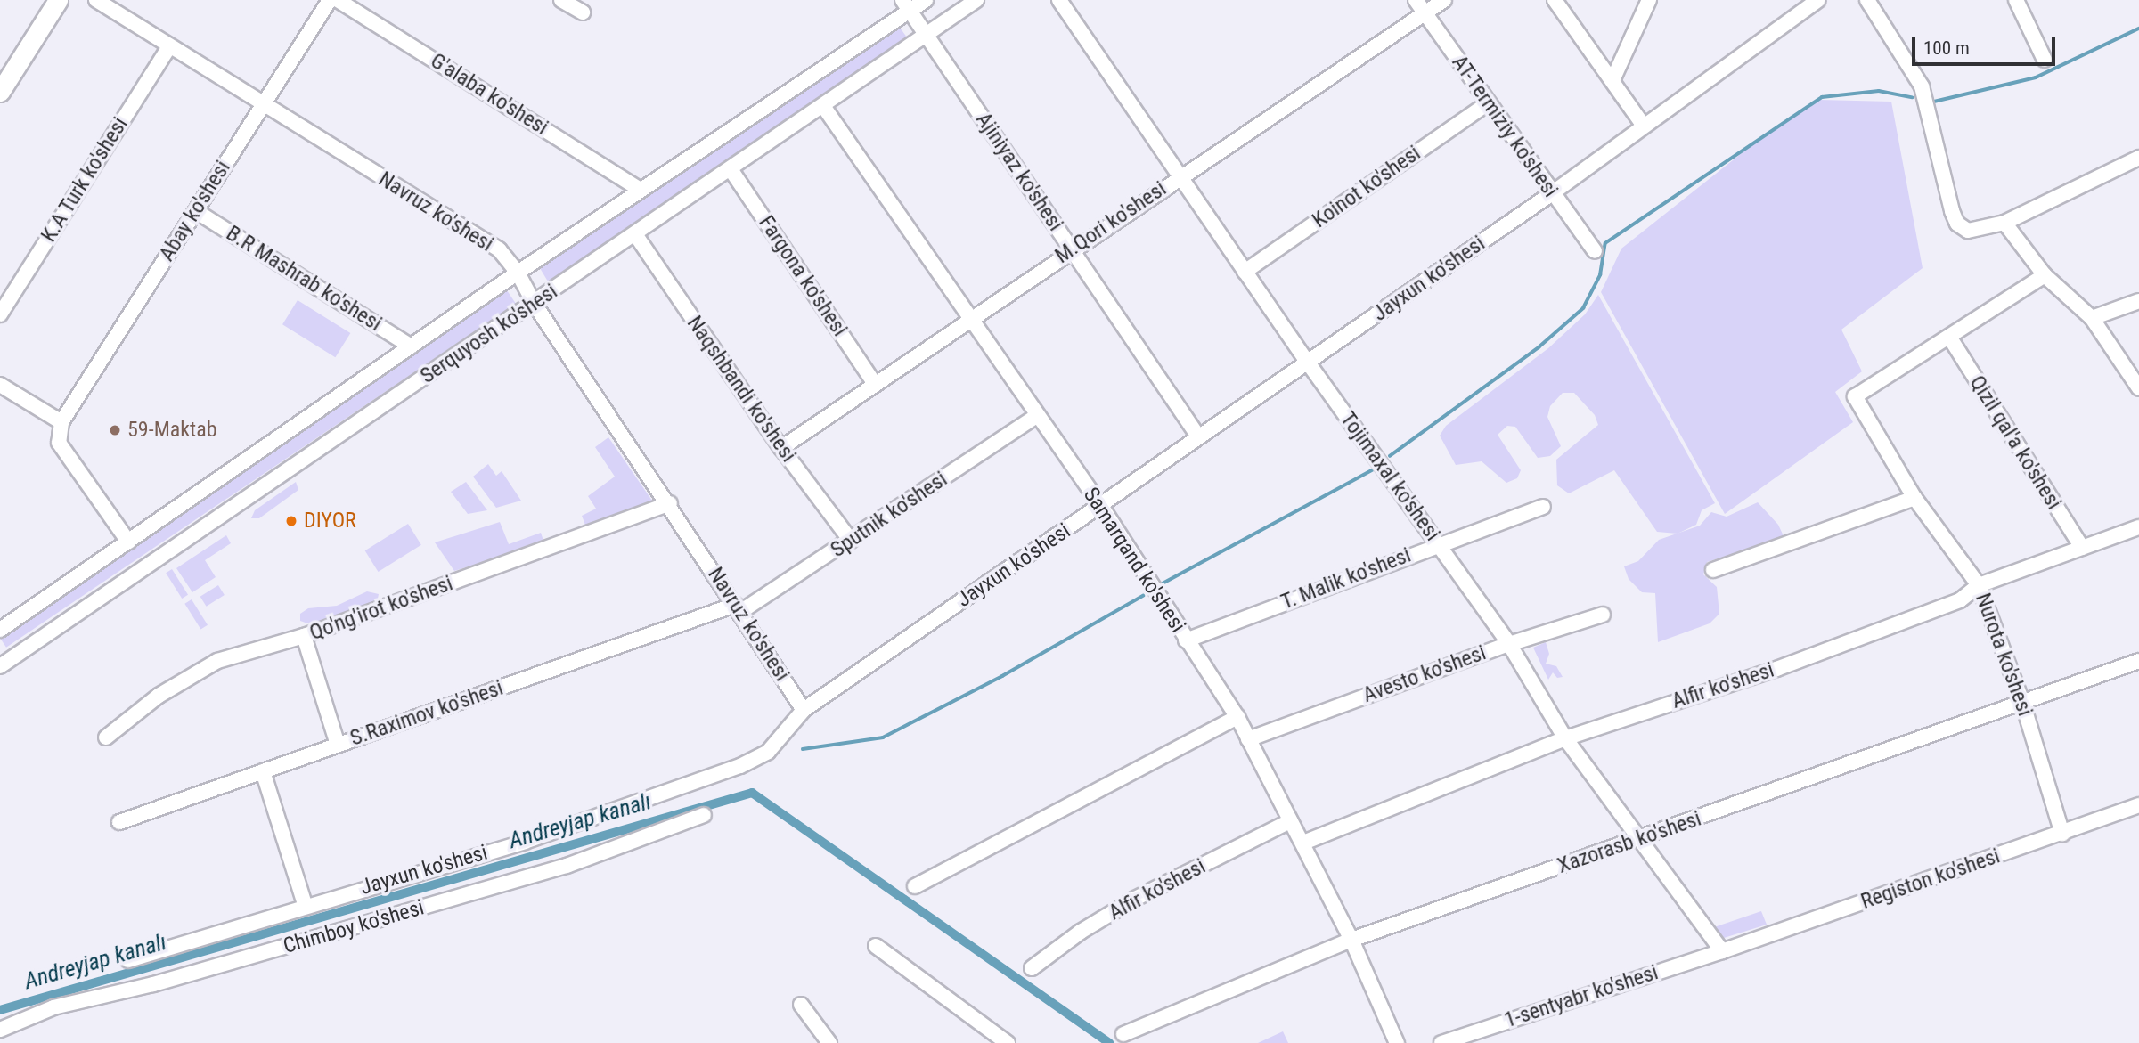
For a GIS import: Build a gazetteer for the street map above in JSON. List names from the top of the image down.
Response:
{
  "streets": {
    "street": [
      "G'alaba ko'shesi",
      "AT-Termiziy ko'shesi",
      "Ajiniyaz ko'shesi",
      "K.A Turk ko'shesi",
      "Koinot ko'shesi",
      "Abay ko'shesi",
      "Navruz ko'shesi",
      "M.Qori ko'shesi",
      "Fargona ko'shesi",
      "B.R Mashrab ko'shesi",
      "Jayxun ko'shesi",
      "Serquyosh ko'shesi",
      "Naqshbandi ko'shesi",
      "Qizil qal'a ko'shesi",
      "Tojimaxal ko'shesi",
      "Sputnik ko'shesi",
      "Samarqand ko'shesi",
      "T. Malik ko'shesi",
      "Qo'ng'irot ko'shesi",
      "Nurota ko'shesi",
      "Avesto ko'shesi",
      "Alfir ko'shesi",
      "S.Raximov ko'shesi",
      "Xazorasb ko'shesi",
      "Registon ko'shesi",
      "Chimboy ko'shesi",
      "1-sentyabr ko'shesi"
    ]
  },
  "crossings": [
    ["G'alaba ko'shesi", "Serquyosh ko'shesi"],
    ["AT-Termiziy ko'shesi", "Koinot ko'shesi"],
    ["AT-Termiziy ko'shesi", "M.Qori ko'shesi"],
    ["AT-Termiziy ko'shesi", "Jayxun ko'shesi"],
    ["Ajiniyaz ko'shesi", "M.Qori ko'shesi"],
    ["Ajiniyaz ko'shesi", "Jayxun ko'shesi"],
    ["Ajiniyaz ko'shesi", "Serquyosh ko'shesi"],
    ["K.A Turk ko'shesi", "Navruz ko'shesi"],
    ["Koinot ko'shesi", "Tojimaxal ko'shesi"],
    ["Abay ko'shesi", "Navruz ko'shesi"],
    ["Abay ko'shesi", "B.R Mashrab ko'shesi"],
    ["Navruz ko'shesi", "Jayxun ko'shesi"],
    ["Navruz ko'shesi", "Serquyosh ko'shesi"],
    ["Navruz ko'shesi", "Sputnik ko'shesi"],
    ["Navruz ko'shesi", "Qo'ng'irot ko'shesi"],
    ["Navruz ko'shesi", "S.Raximov ko'shesi"],
    ["M.Qori ko'shesi", "Fargona ko'shesi"],
    ["M.Qori ko'shesi", "Naqshbandi ko'shesi"],
    ["M.Qori ko'shesi", "Tojimaxal ko'shesi"],
    ["M.Qori ko'shesi", "Samarqand ko'shesi"],
    ["Fargona ko'shesi", "Serquyosh ko'shesi"],
    ["B.R Mashrab ko'shesi", "Serquyosh ko'shesi"],
    ["Jayxun ko'shesi", "Tojimaxal ko'shesi"],
    ["Jayxun ko'shesi", "Samarqand ko'shesi"],
    ["Serquyosh ko'shesi", "Naqshbandi ko'shesi"],
    ["Serquyosh ko'shesi", "Samarqand ko'shesi"],
    ["Naqshbandi ko'shesi", "Sputnik ko'shesi"],
    ["Qizil qal'a ko'shesi", "Nurota ko'shesi"],
    ["Qizil qal'a ko'shesi", "Alfir ko'shesi"],
    ["Tojimaxal ko'shesi", "T. Malik ko'shesi"],
    ["Tojimaxal ko'shesi", "Avesto ko'shesi"],
    ["Tojimaxal ko'shesi", "Alfir ko'shesi"],
    ["Tojimaxal ko'shesi", "Xazorasb ko'shesi"],
    ["Tojimaxal ko'shesi", "Registon ko'shesi"],
    ["Tojimaxal ko'shesi", "1-sentyabr ko'shesi"],
    ["Sputnik ko'shesi", "Samarqand ko'shesi"],
    ["Sputnik ko'shesi", "S.Raximov ko'shesi"],
    ["Samarqand ko'shesi", "T. Malik ko'shesi"],
    ["Samarqand ko'shesi", "Avesto ko'shesi"],
    ["Samarqand ko'shesi", "Alfir ko'shesi"],
    ["Samarqand ko'shesi", "Xazorasb ko'shesi"],
    ["Nurota ko'shesi", "Alfir ko'shesi"],
    ["Nurota ko'shesi", "Xazorasb ko'shesi"],
    ["Nurota ko'shesi", "Registon ko'shesi"],
    ["Registon ko'shesi", "1-sentyabr ko'shesi"]
  ],
  "water": ["Andreyjap kanalı"],
  "places": ["59-Maktab", "DIYOR"],
  "scale_bar": "100 m"
}
